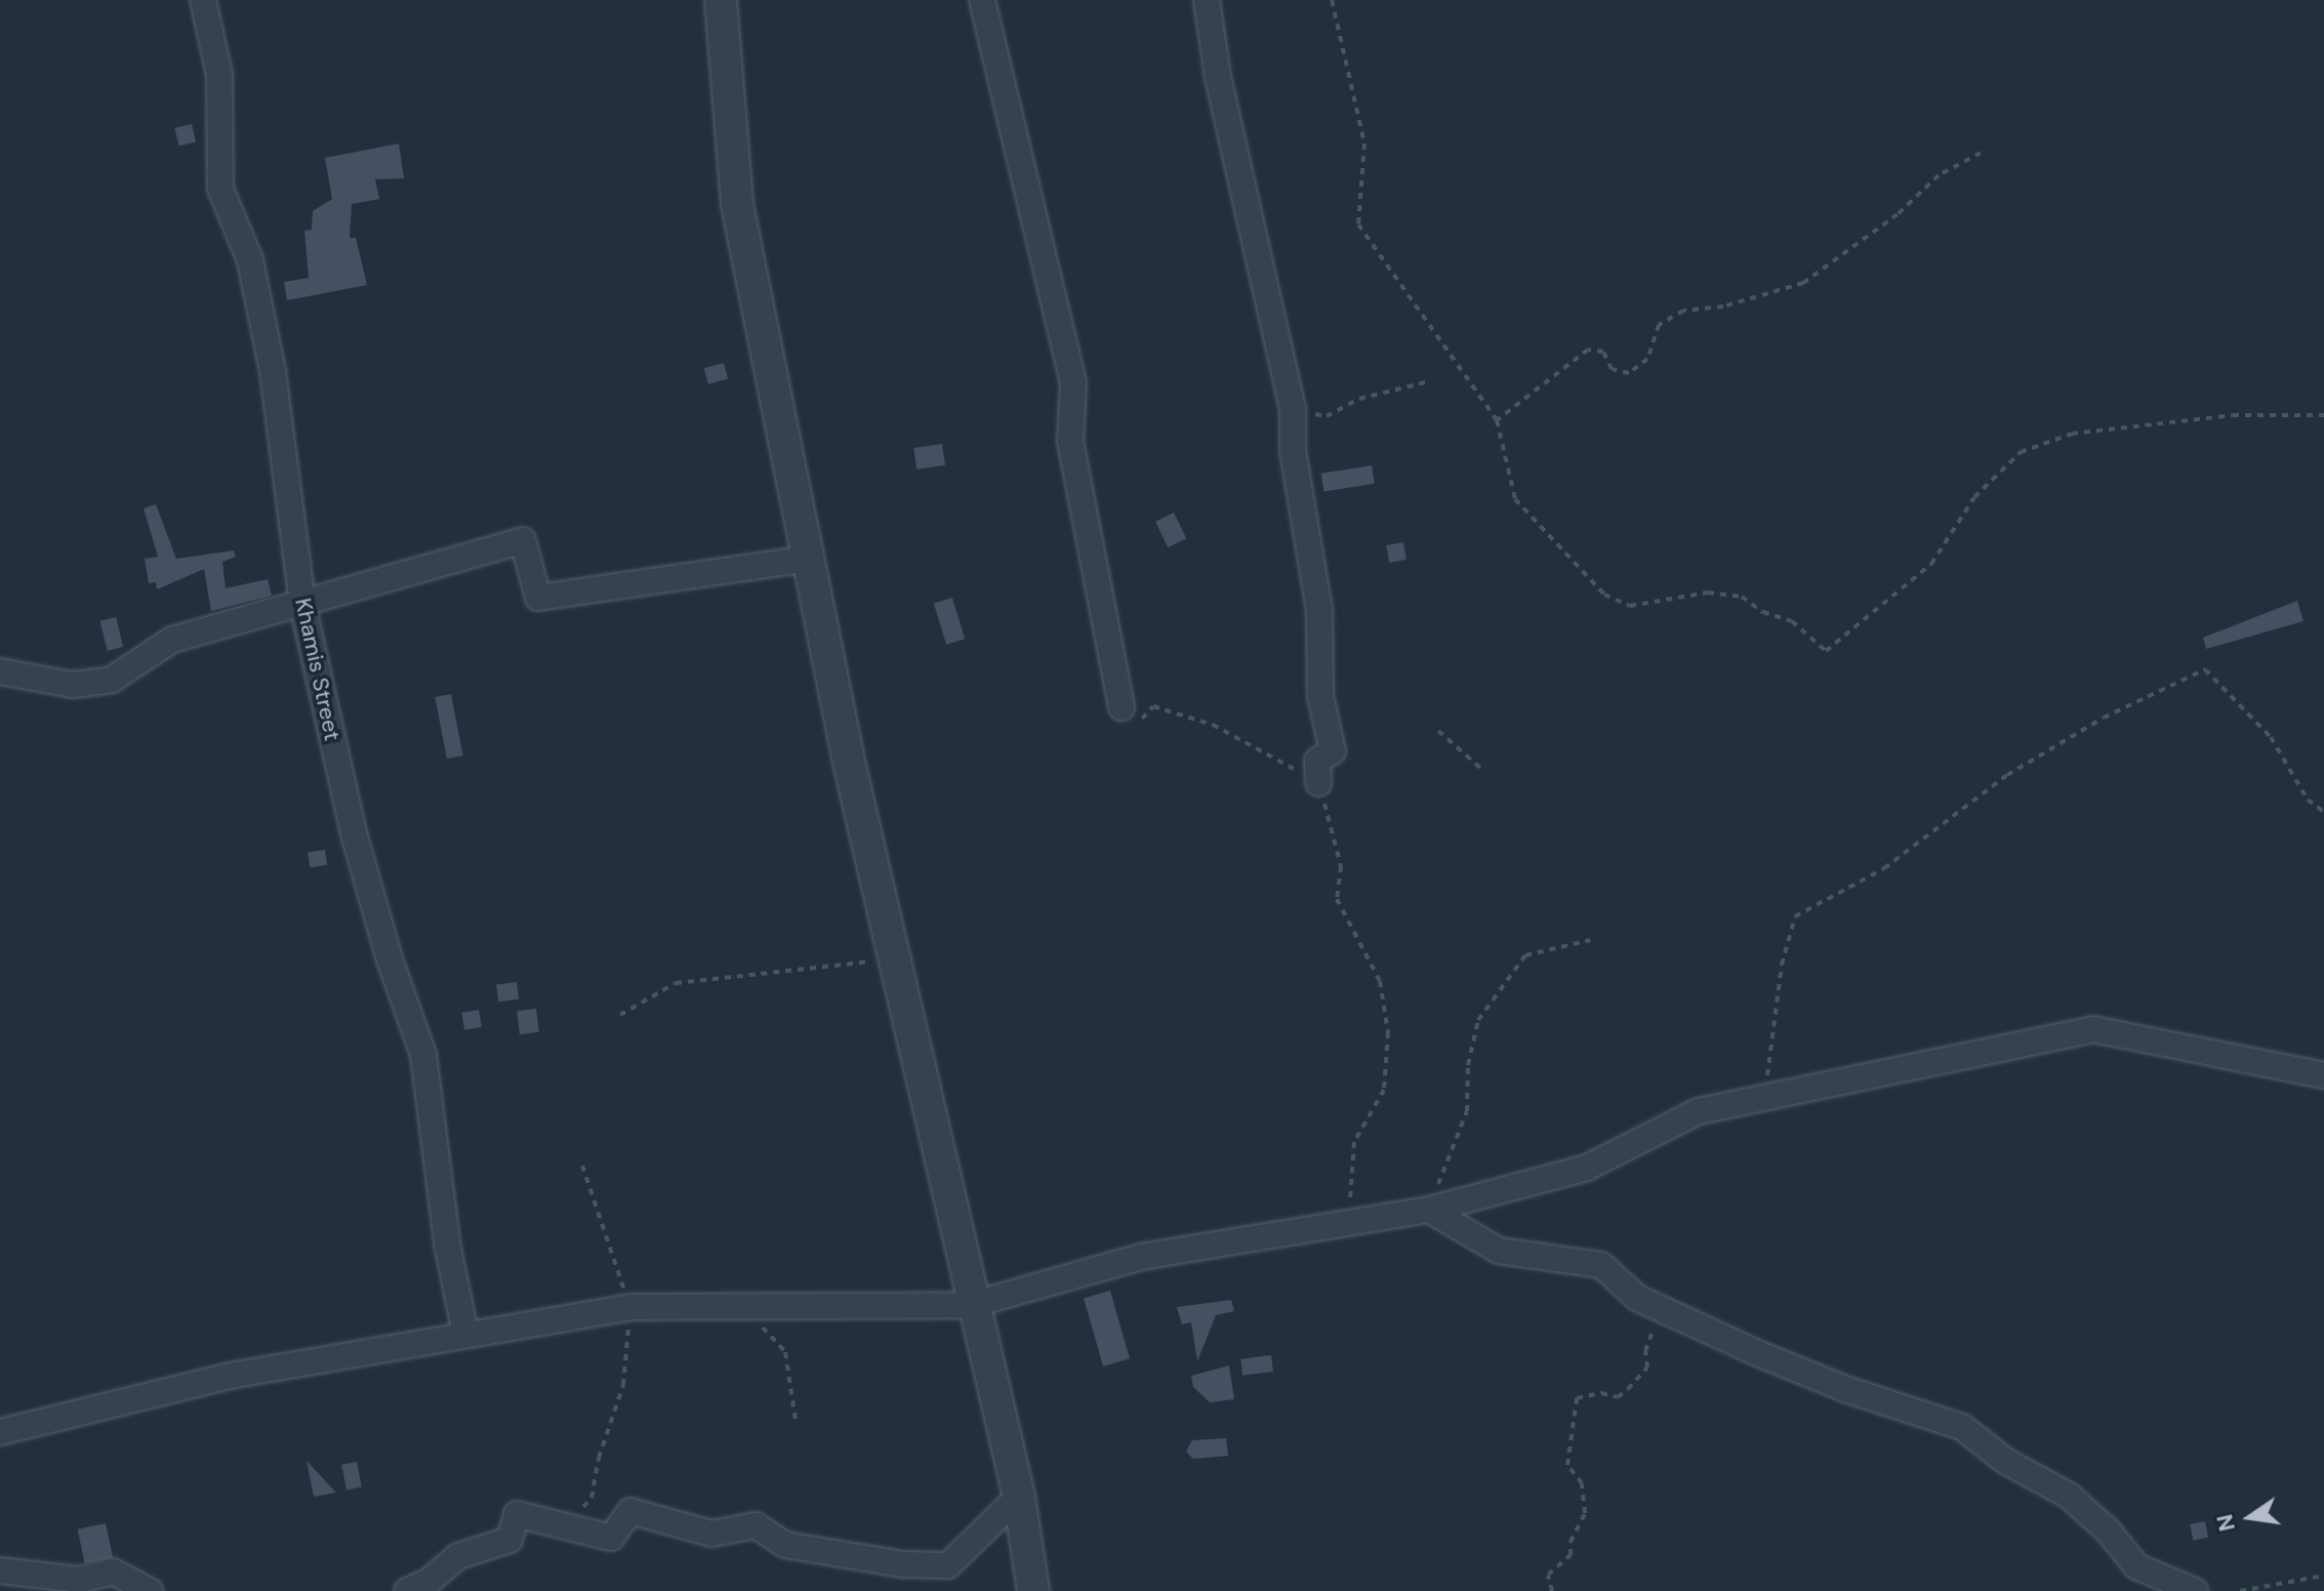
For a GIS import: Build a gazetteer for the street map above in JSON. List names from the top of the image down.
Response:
{
  "streets": {
    "street": ["Khamis Street"]
  },
  "north": "left"
}
